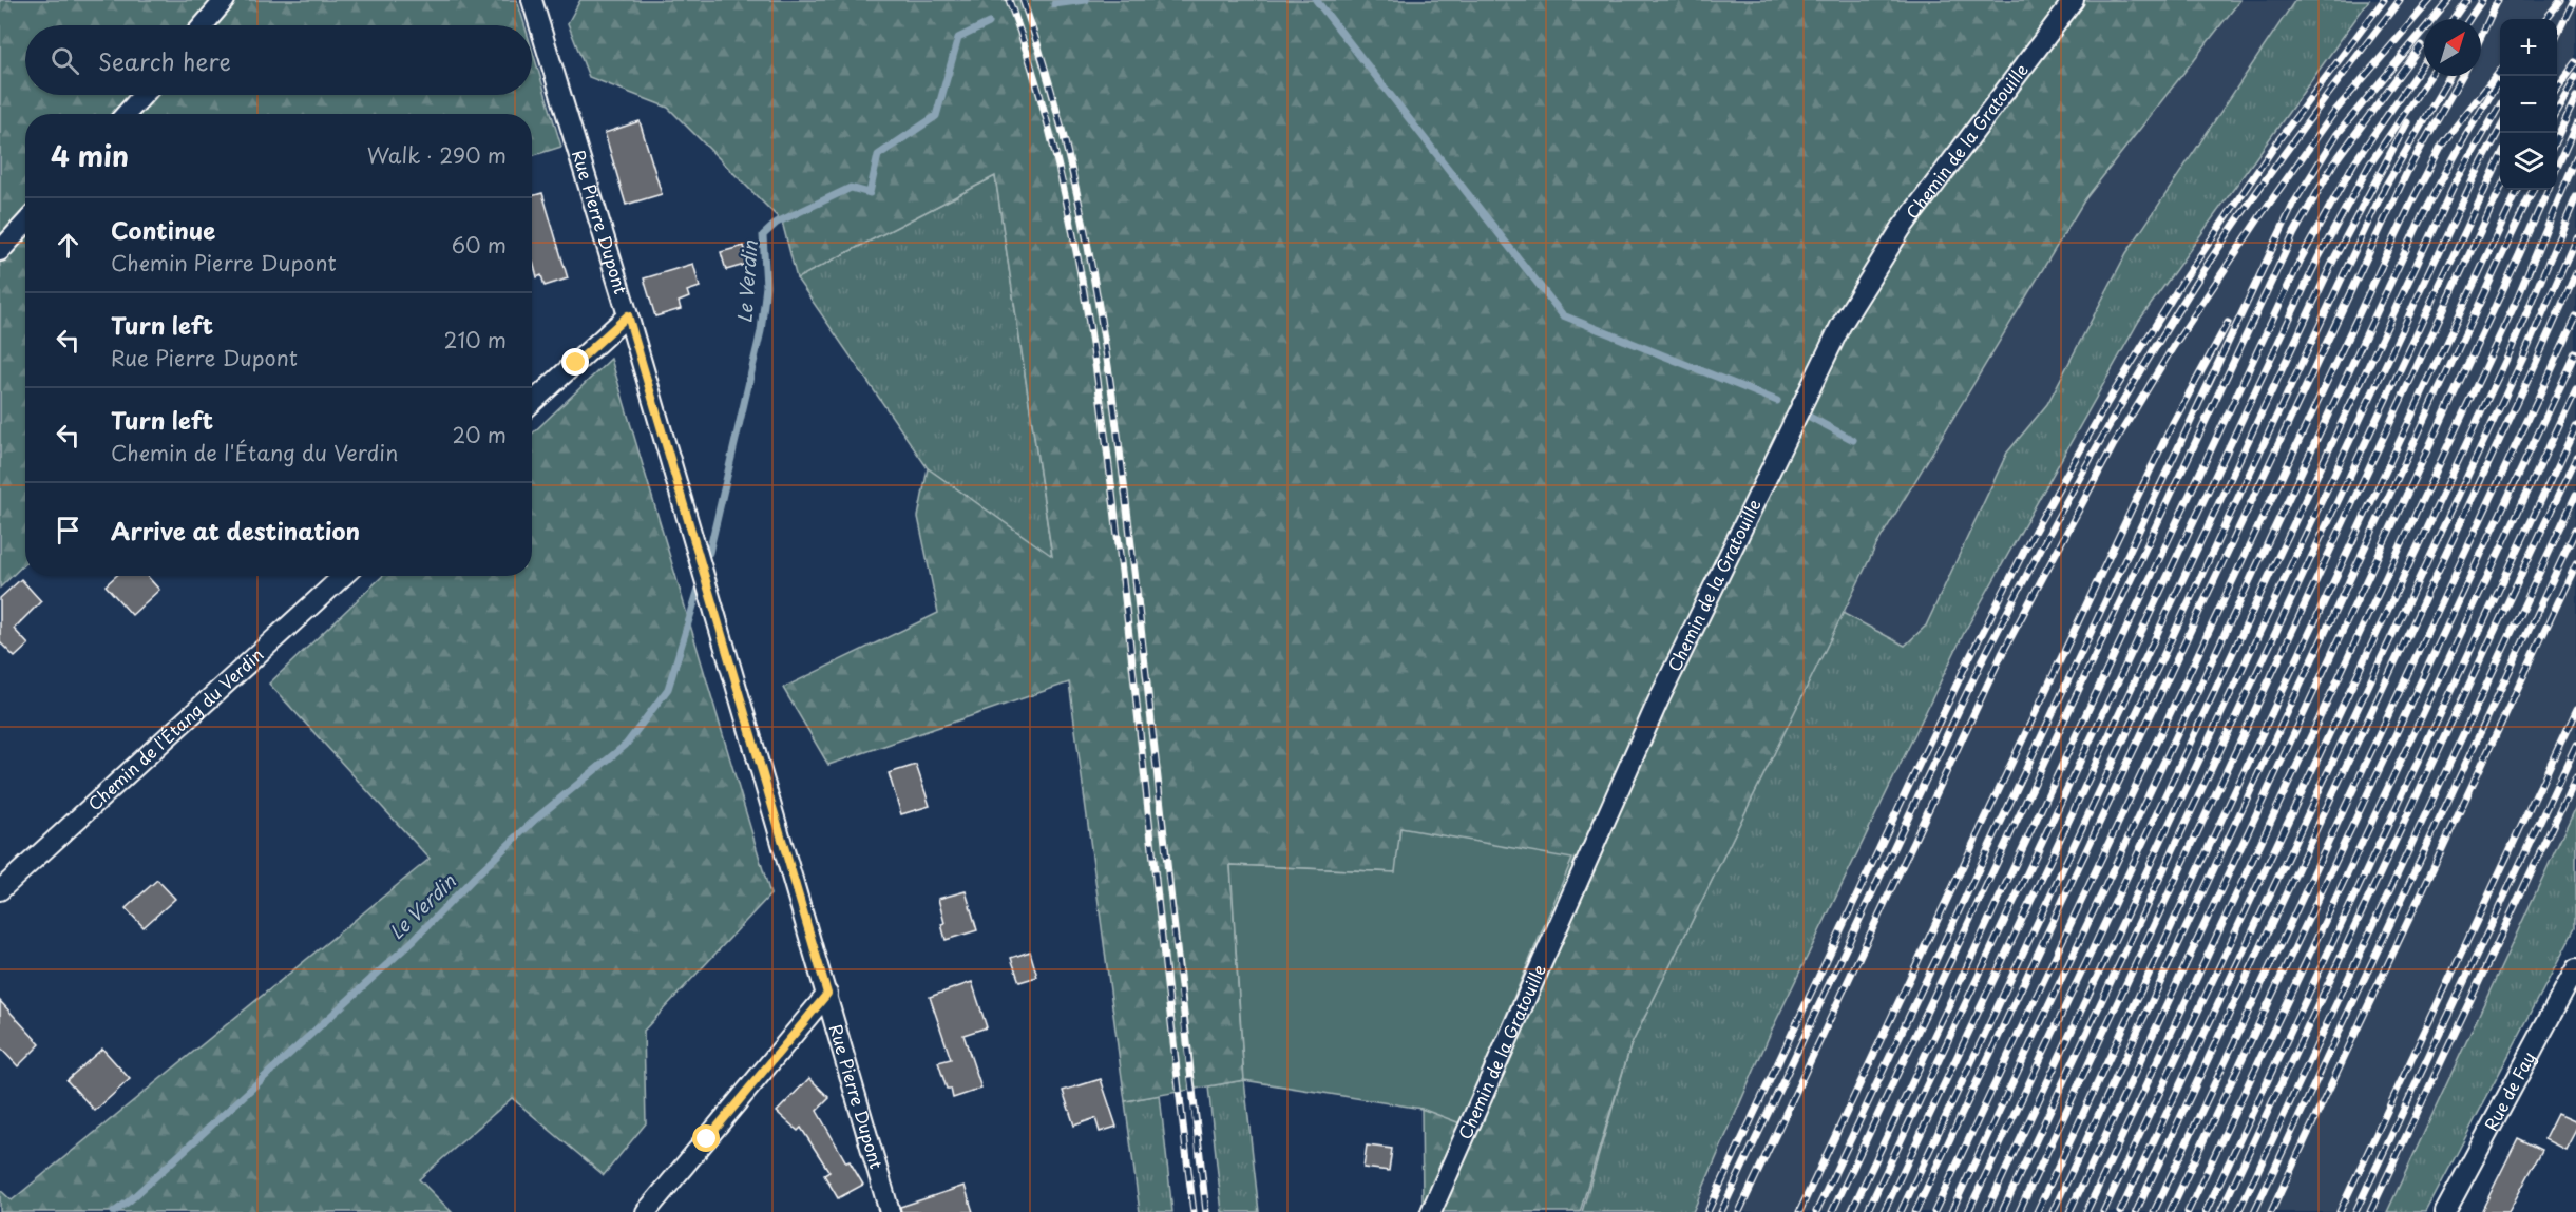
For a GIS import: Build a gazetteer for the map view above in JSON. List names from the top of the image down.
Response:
{
  "streets": {
    "street": [
      "Chemin de la Gratouille",
      "Rue Pierre Dupont",
      "Chemin de l'Étang du Verdin",
      "Rue de Fay"
    ]
  },
  "water": ["Le Verdin"],
  "north": "top right",
  "page": {
    "map_buttons": ["+", "−"],
    "search": "Search here",
    "heading": ["4 min", "Walk · 290 m"],
    "list": [
      ["Continue", "Chemin Pierre Dupont", "60 m"],
      ["Turn left", "Rue Pierre Dupont", "210 m"],
      ["Turn left", "Chemin de l'Étang du Verdin", "20 m"],
      "Arrive at destination"
    ]
  }
}
